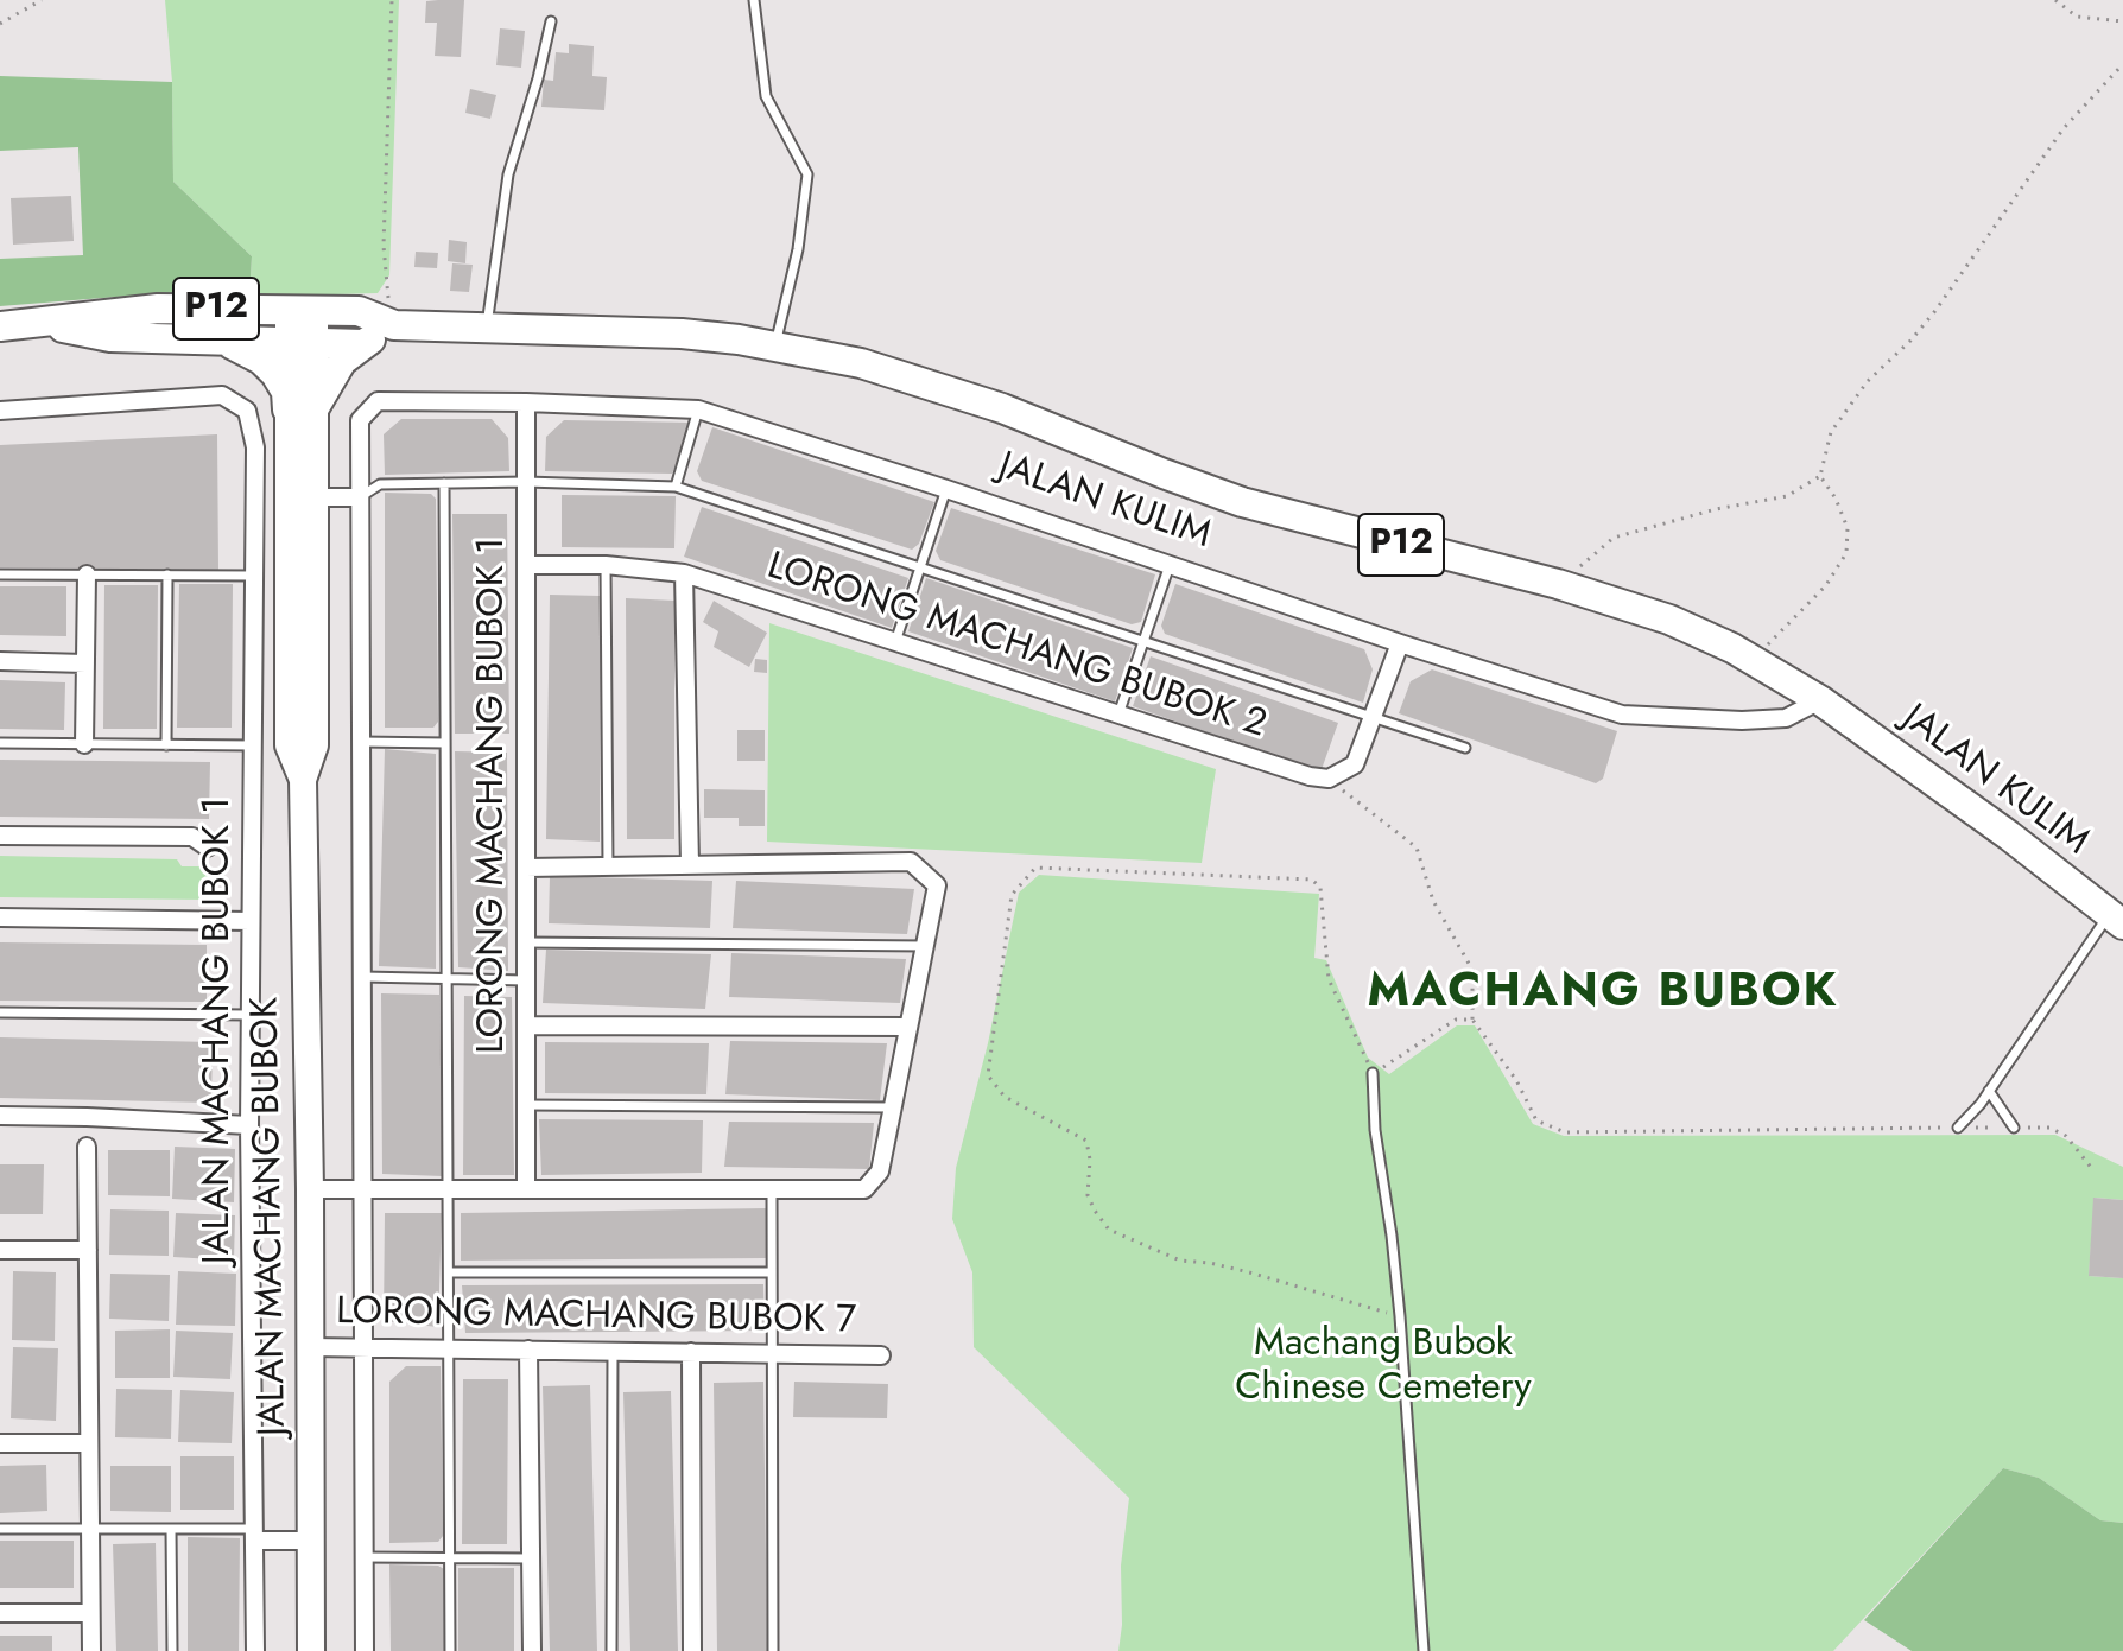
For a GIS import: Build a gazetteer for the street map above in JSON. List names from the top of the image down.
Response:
{
  "streets": {
    "main road": ["P12", "JALAN KULIM", "JALAN MACHANG BUBOK"],
    "street": [
      "LORONG MACHANG BUBOK 2",
      "LORONG MACHANG BUBOK 1",
      "JALAN MACHANG BUBOK 1",
      "LORONG MACHANG BUBOK 7"
    ]
  },
  "crossings": [
    ["JALAN KULIM", "LORONG MACHANG BUBOK 1"],
    ["JALAN KULIM", "JALAN MACHANG BUBOK"],
    ["LORONG MACHANG BUBOK 2", "LORONG MACHANG BUBOK 1"],
    ["JALAN MACHANG BUBOK", "LORONG MACHANG BUBOK 7"]
  ],
  "districts": ["MACHANG BUBOK"],
  "parks": ["Machang Bubok Chinese Cemetery"]
}
